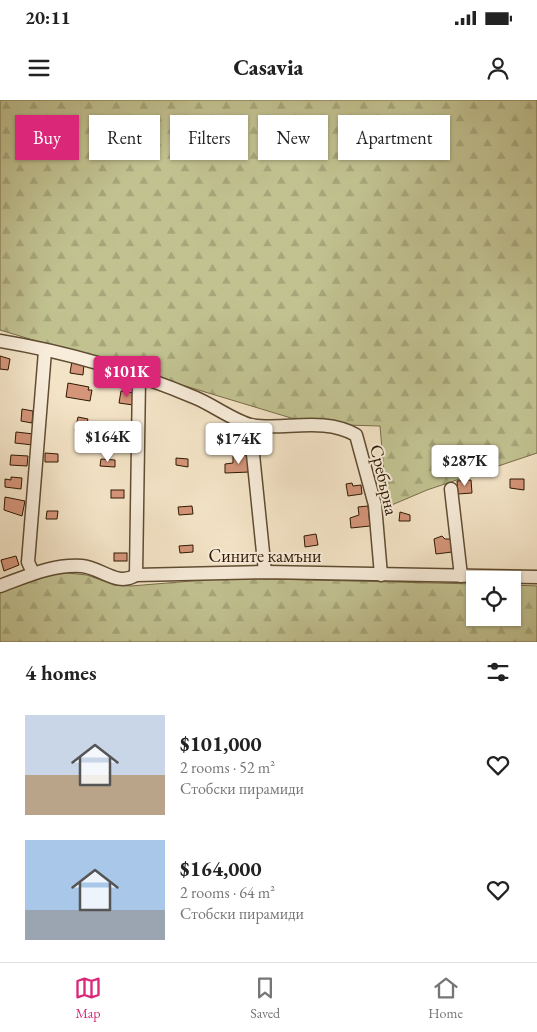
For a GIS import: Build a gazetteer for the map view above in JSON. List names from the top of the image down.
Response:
{
  "streets": {
    "street": ["Сребърна", "Сините камъни"]
  },
  "crossings": [
    ["Сребърна", "Сините камъни"]
  ],
  "page": {
    "status": "20:11",
    "header": "Casavia",
    "chip": [
      "Buy",
      "Rent",
      "Filters",
      "New",
      "Apartment"
    ],
    "price": [
      "$101K",
      "$164K",
      "$174K",
      "$287K"
    ],
    "heading": "4 homes",
    "list": [
      {
        "name": "$101,000",
        "note": "2 rooms · 52 m² · Стобски пирамиди"
      },
      {
        "name": "$164,000",
        "note": "2 rooms · 64 m² · Стобски пирамиди"
      }
    ],
    "tabs": ["Map", "Saved", "Home"]
  }
}
